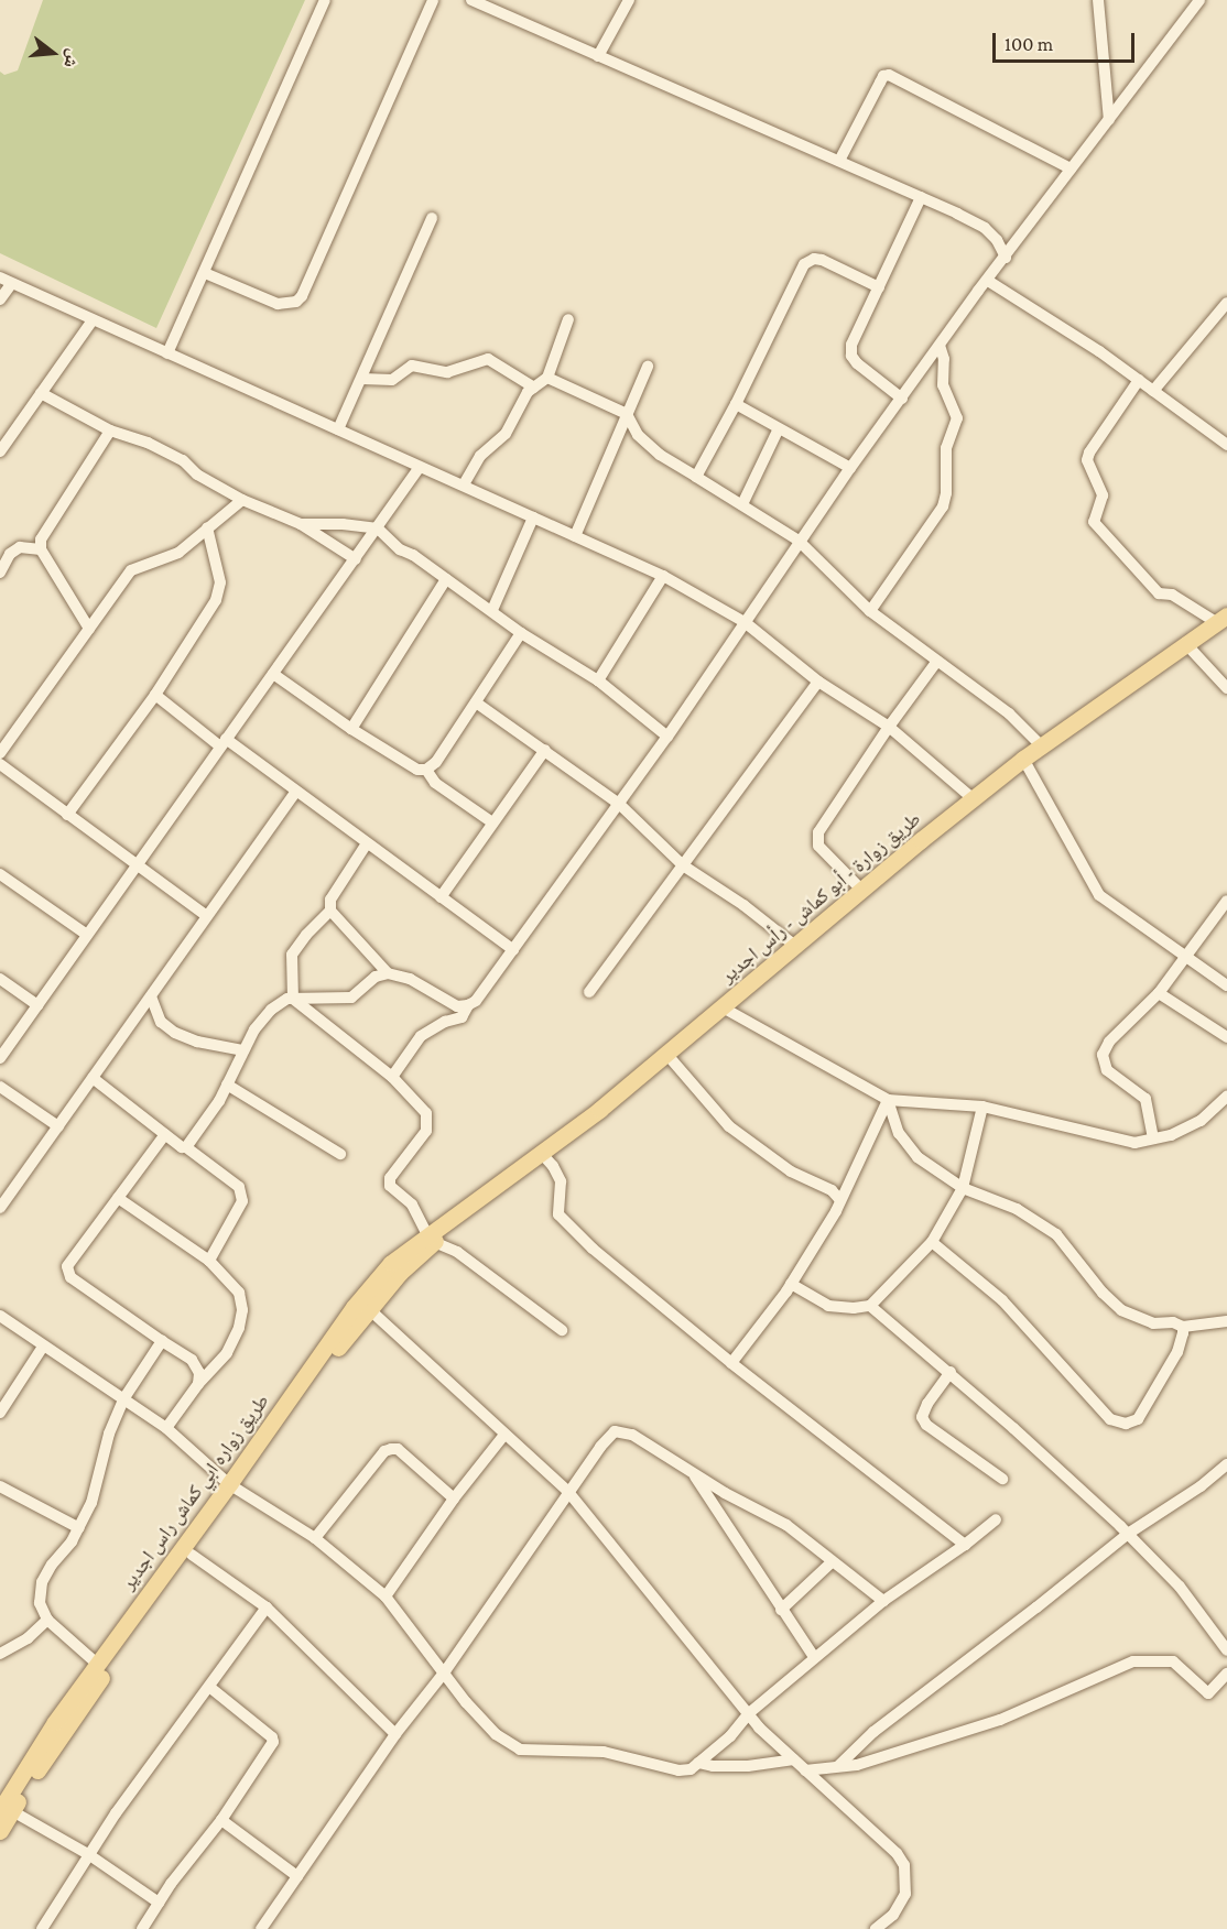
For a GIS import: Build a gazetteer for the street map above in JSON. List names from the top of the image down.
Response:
{
  "streets": {
    "main road": ["طريق زوارة - أبو كماش - رأس اجدير", "طريق زواره ابي كماش راس اجدير"]
  },
  "crossings": [
    ["طريق زوارة - أبو كماش - رأس اجدير", "طريق زواره ابي كماش راس اجدير"]
  ],
  "scale_bar": "100 m",
  "north": "right"
}
